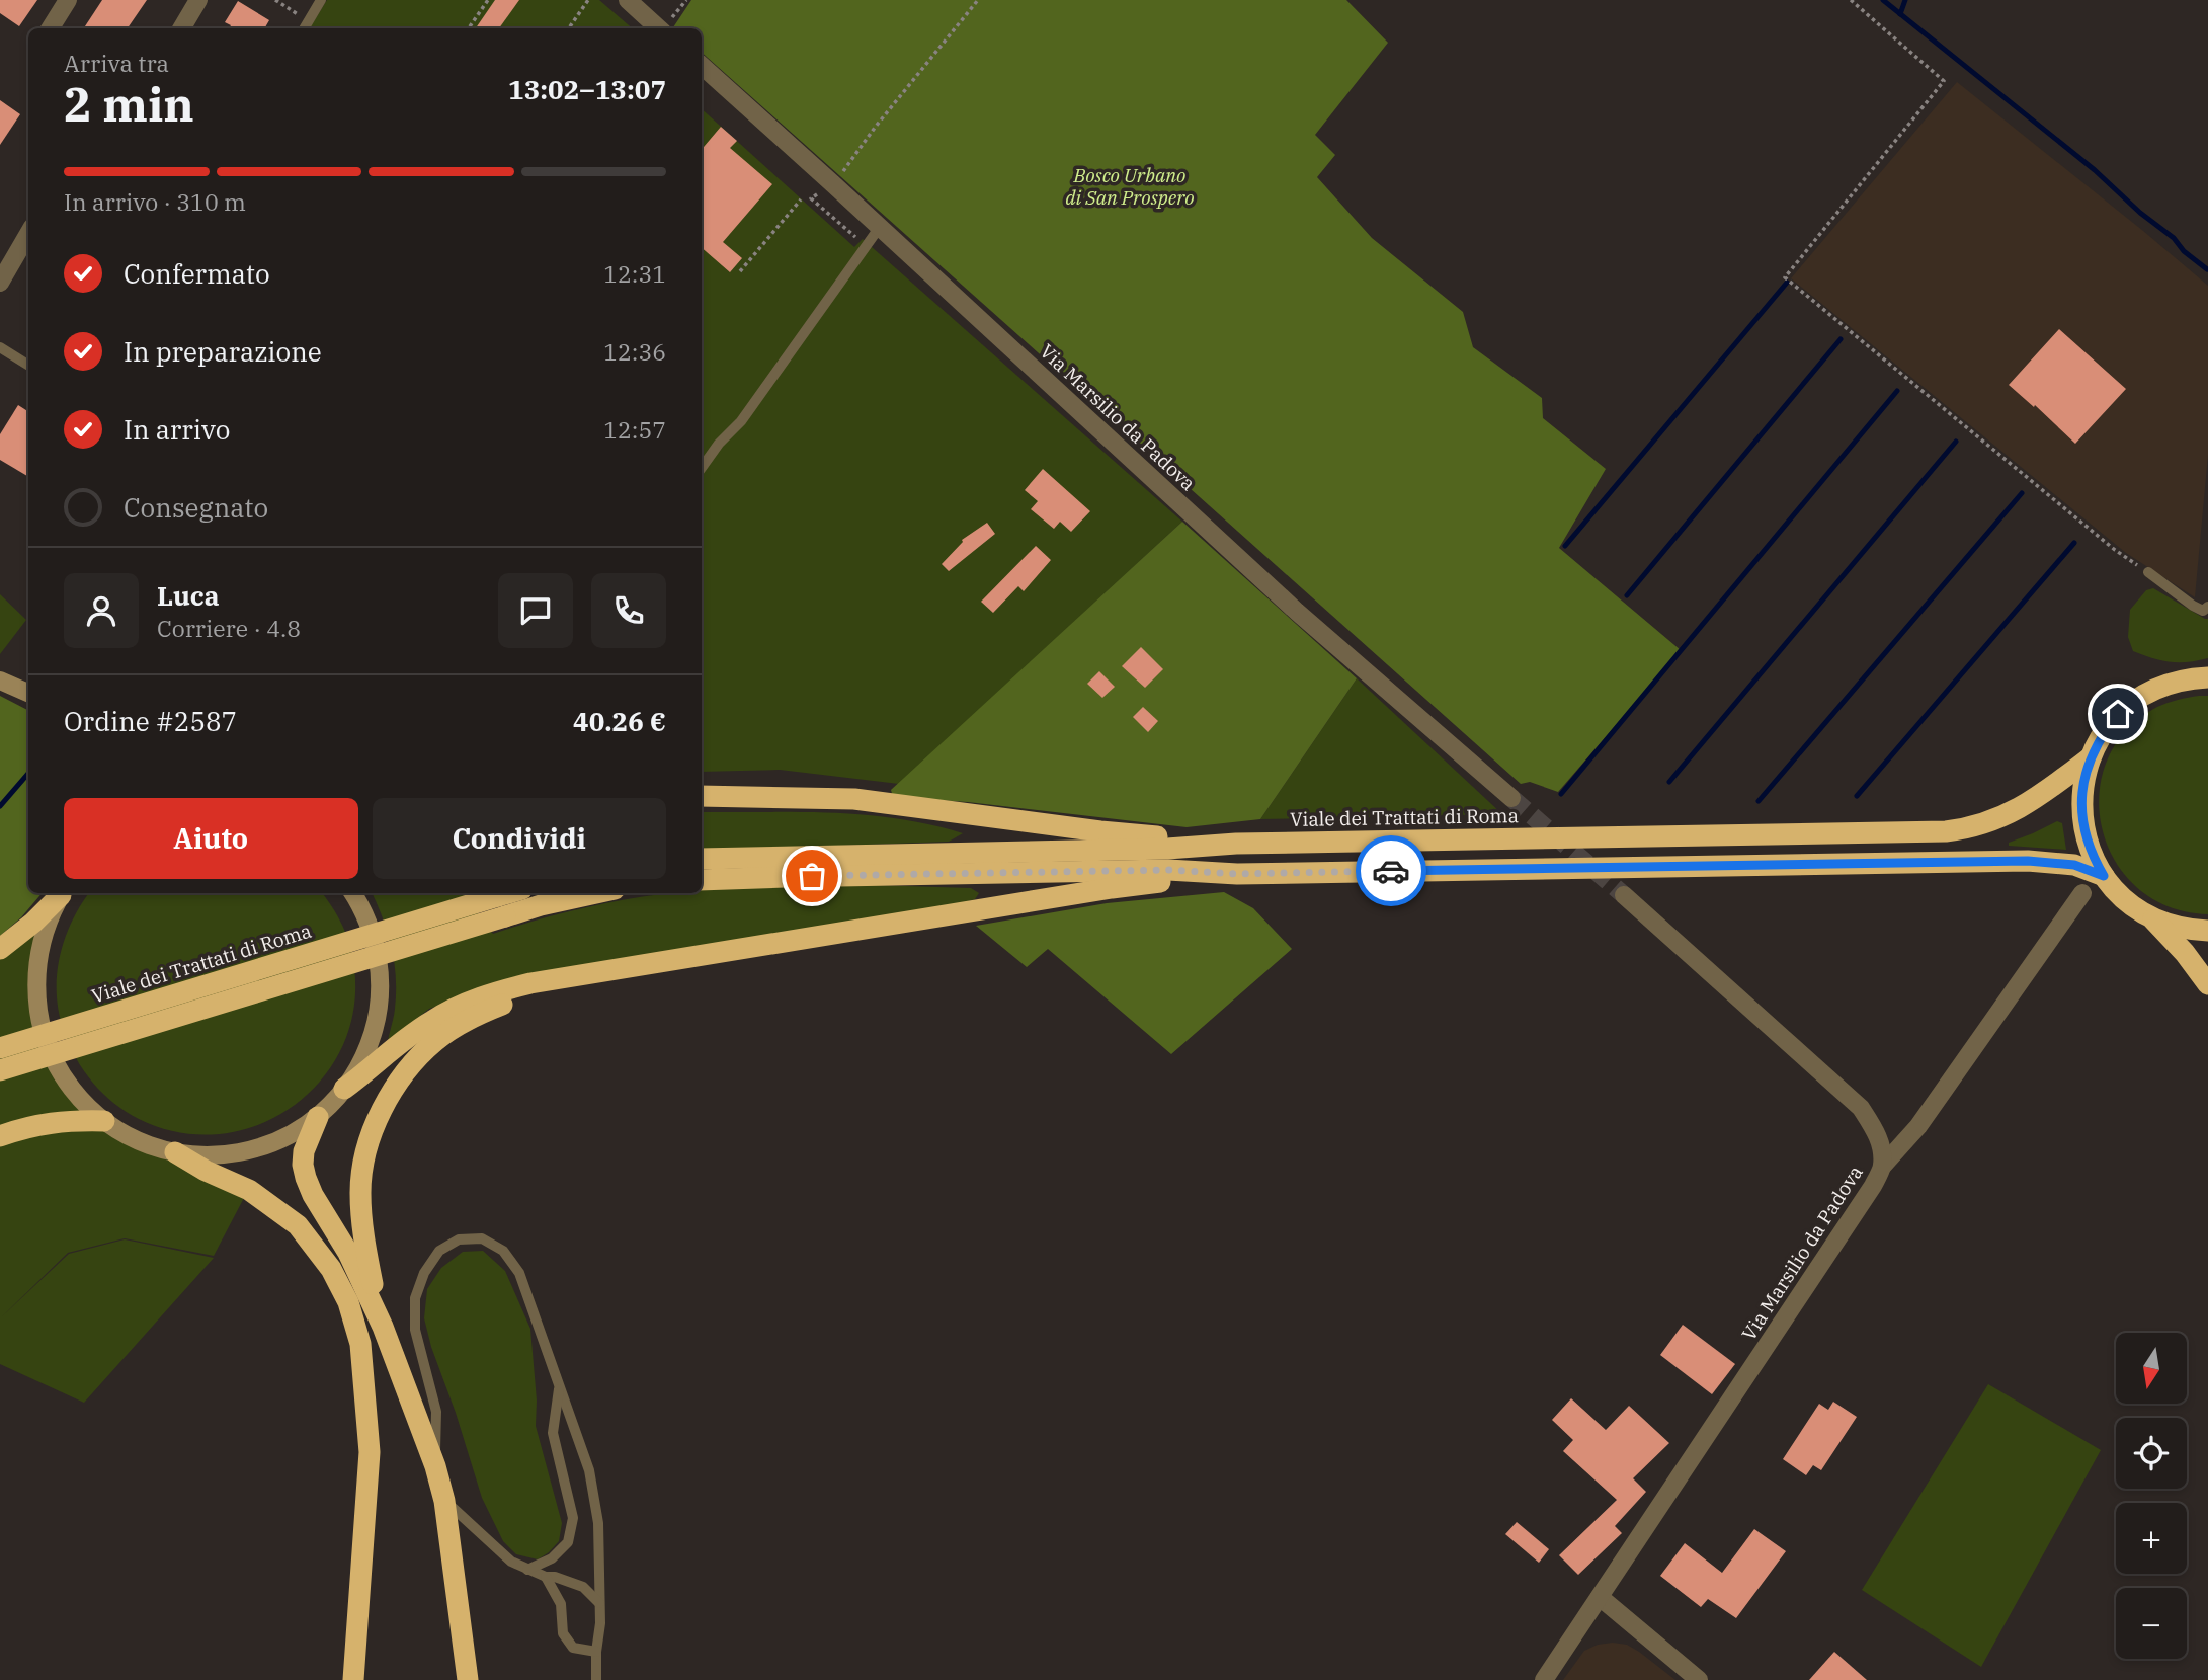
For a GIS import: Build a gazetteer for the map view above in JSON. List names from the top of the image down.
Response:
{
  "streets": {
    "highway": ["Viale dei Trattati di Roma"],
    "street": ["Via Marsilio da Padova"]
  },
  "parks": ["Bosco Urbano di San Prospero"],
  "north": "bottom",
  "page": {
    "heading": ["2 min", "Arriva tra", "13:02–13:07"],
    "panel": [
      "Luca",
      "Corriere · 4.8",
      "Ordine #2587",
      "40.26 €"
    ],
    "bar": "In arrivo · 310 m",
    "list": [
      ["Confermato", "12:31"],
      ["In preparazione", "12:36"],
      ["In arrivo", "12:57"],
      "Consegnato"
    ],
    "buttons": ["Aiuto", "Condividi"],
    "map_buttons": ["+", "−"]
  }
}
